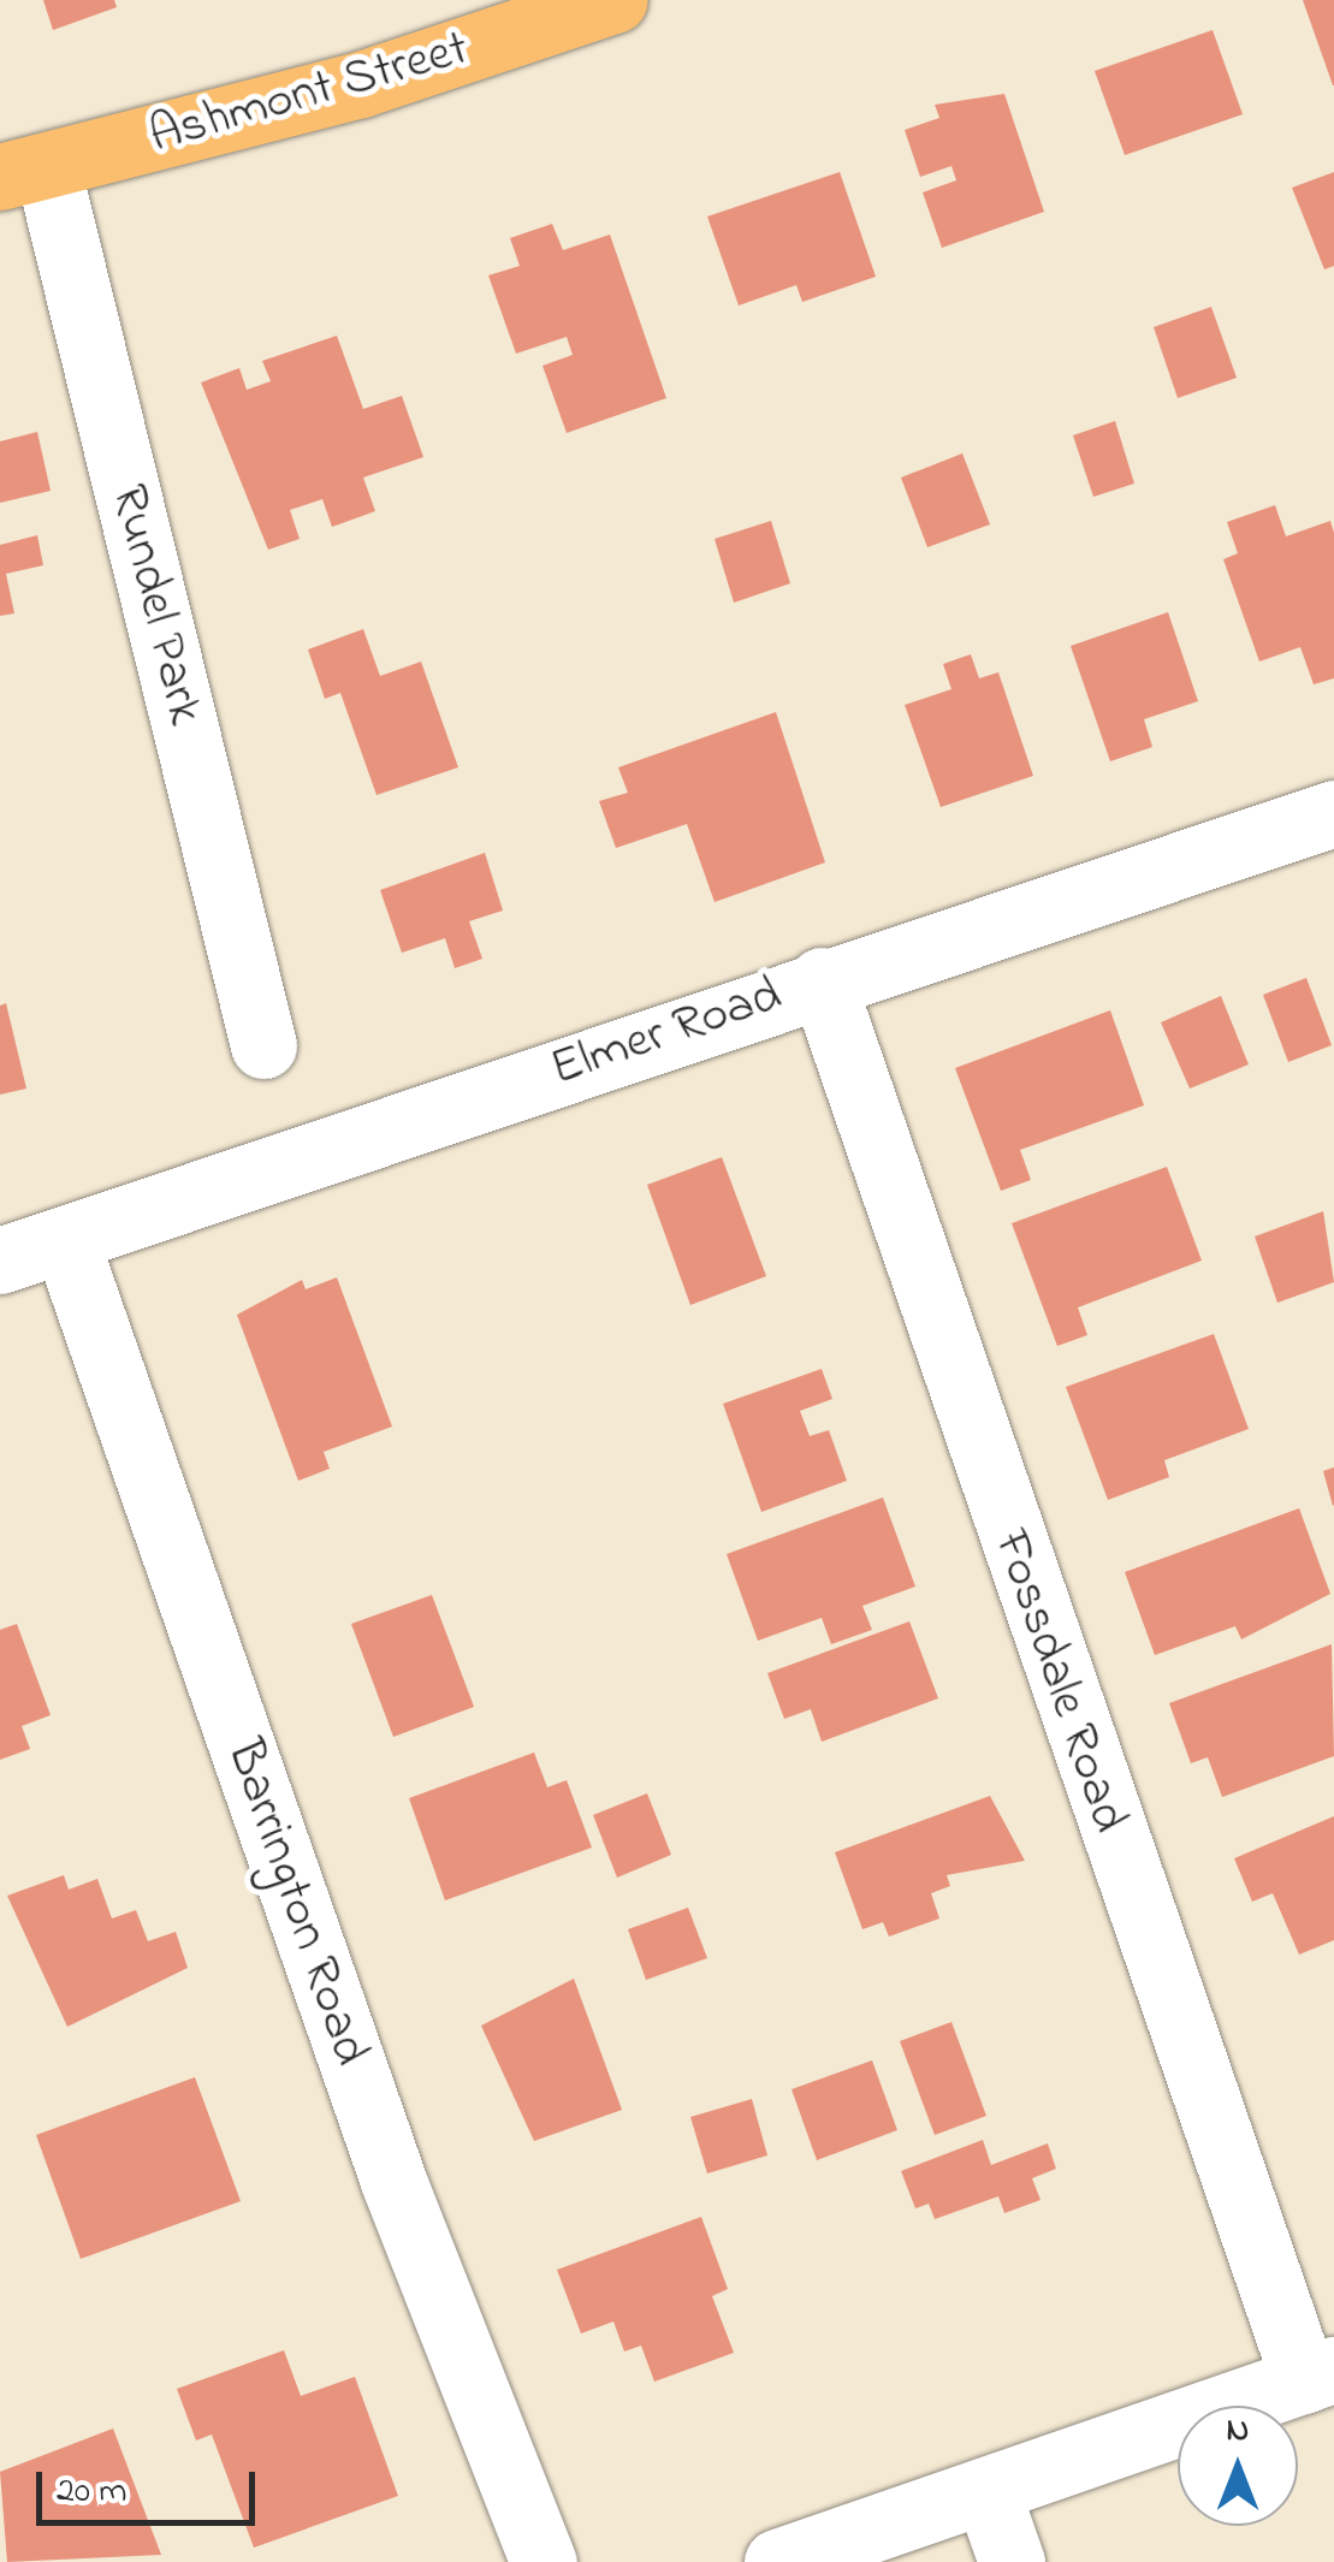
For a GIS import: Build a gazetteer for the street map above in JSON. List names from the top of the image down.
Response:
{
  "streets": {
    "main road": ["Ashmont Street"],
    "street": [
      "Rundel Park",
      "Elmer Road",
      "Fossdale Road",
      "Barrington Road"
    ]
  },
  "crossings": [
    ["Ashmont Street", "Rundel Park"],
    ["Elmer Road", "Fossdale Road"],
    ["Elmer Road", "Barrington Road"]
  ],
  "scale_bar": "20 m",
  "north": "top"
}
